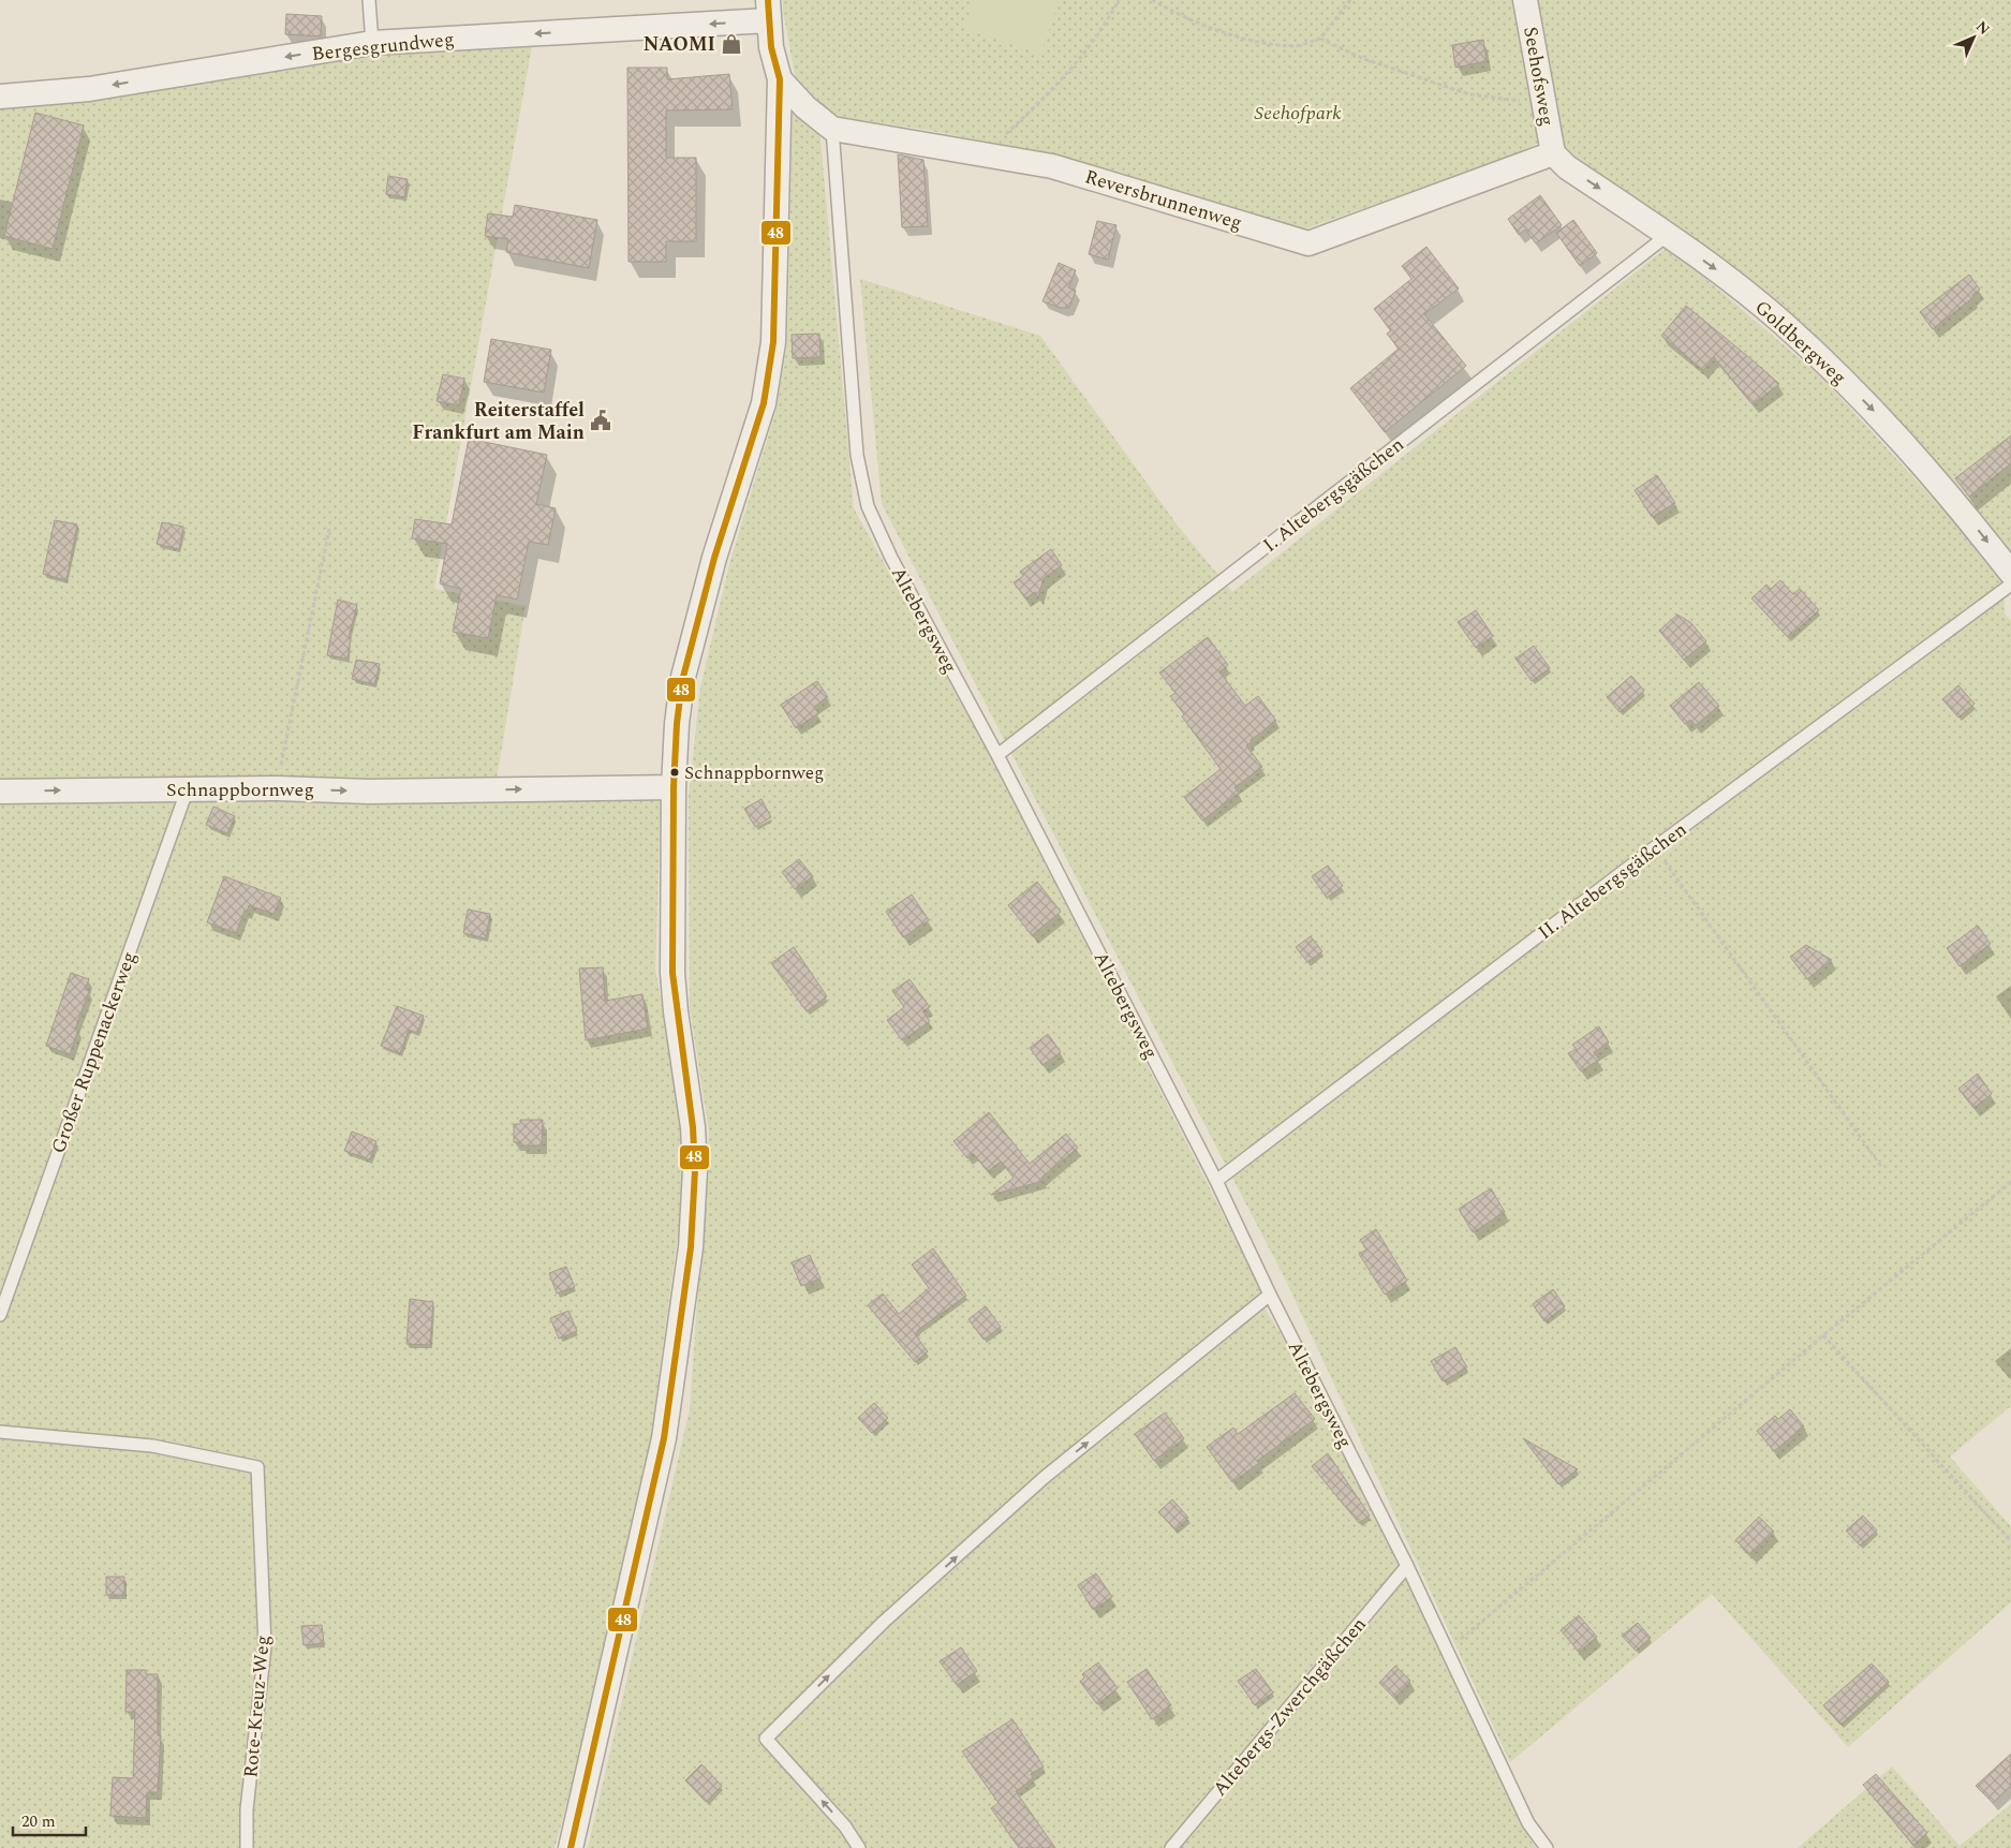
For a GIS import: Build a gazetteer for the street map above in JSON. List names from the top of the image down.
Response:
{
  "streets": {
    "street": [
      "Bergesgrundweg",
      "Seehofsweg",
      "Reversbrunnenweg",
      "Goldbergweg",
      "Schnappbornweg"
    ],
    "lane": [
      "I. Altebergsgäßchen",
      "Altebergsweg",
      "II. Altebergsgäßchen",
      "Großer Ruppenackerweg",
      "Rote-Kreuz-Weg",
      "Altebergs-Zwerchgäßchen"
    ]
  },
  "crossings": [
    ["Seehofsweg", "Reversbrunnenweg"],
    ["Seehofsweg", "Goldbergweg"],
    ["Reversbrunnenweg", "Goldbergweg"],
    ["Reversbrunnenweg", "Altebergsweg"],
    ["Goldbergweg", "I. Altebergsgäßchen"],
    ["I. Altebergsgäßchen", "Altebergsweg"],
    ["Altebergsweg", "II. Altebergsgäßchen"],
    ["Altebergsweg", "Altebergs-Zwerchgäßchen"],
    ["Schnappbornweg", "Großer Ruppenackerweg"]
  ],
  "one_way": ["Bergesgrundweg", "Goldbergweg", "Schnappbornweg"],
  "parks": ["Seehofpark"],
  "places": {
    "shop": ["NAOMI"],
    "public building": ["Reiterstaffel Frankfurt am Main"],
    "other": ["Schnappbornweg"]
  },
  "lines": ["transit line 48"],
  "scale_bar": "20 m",
  "north": "top right"
}
